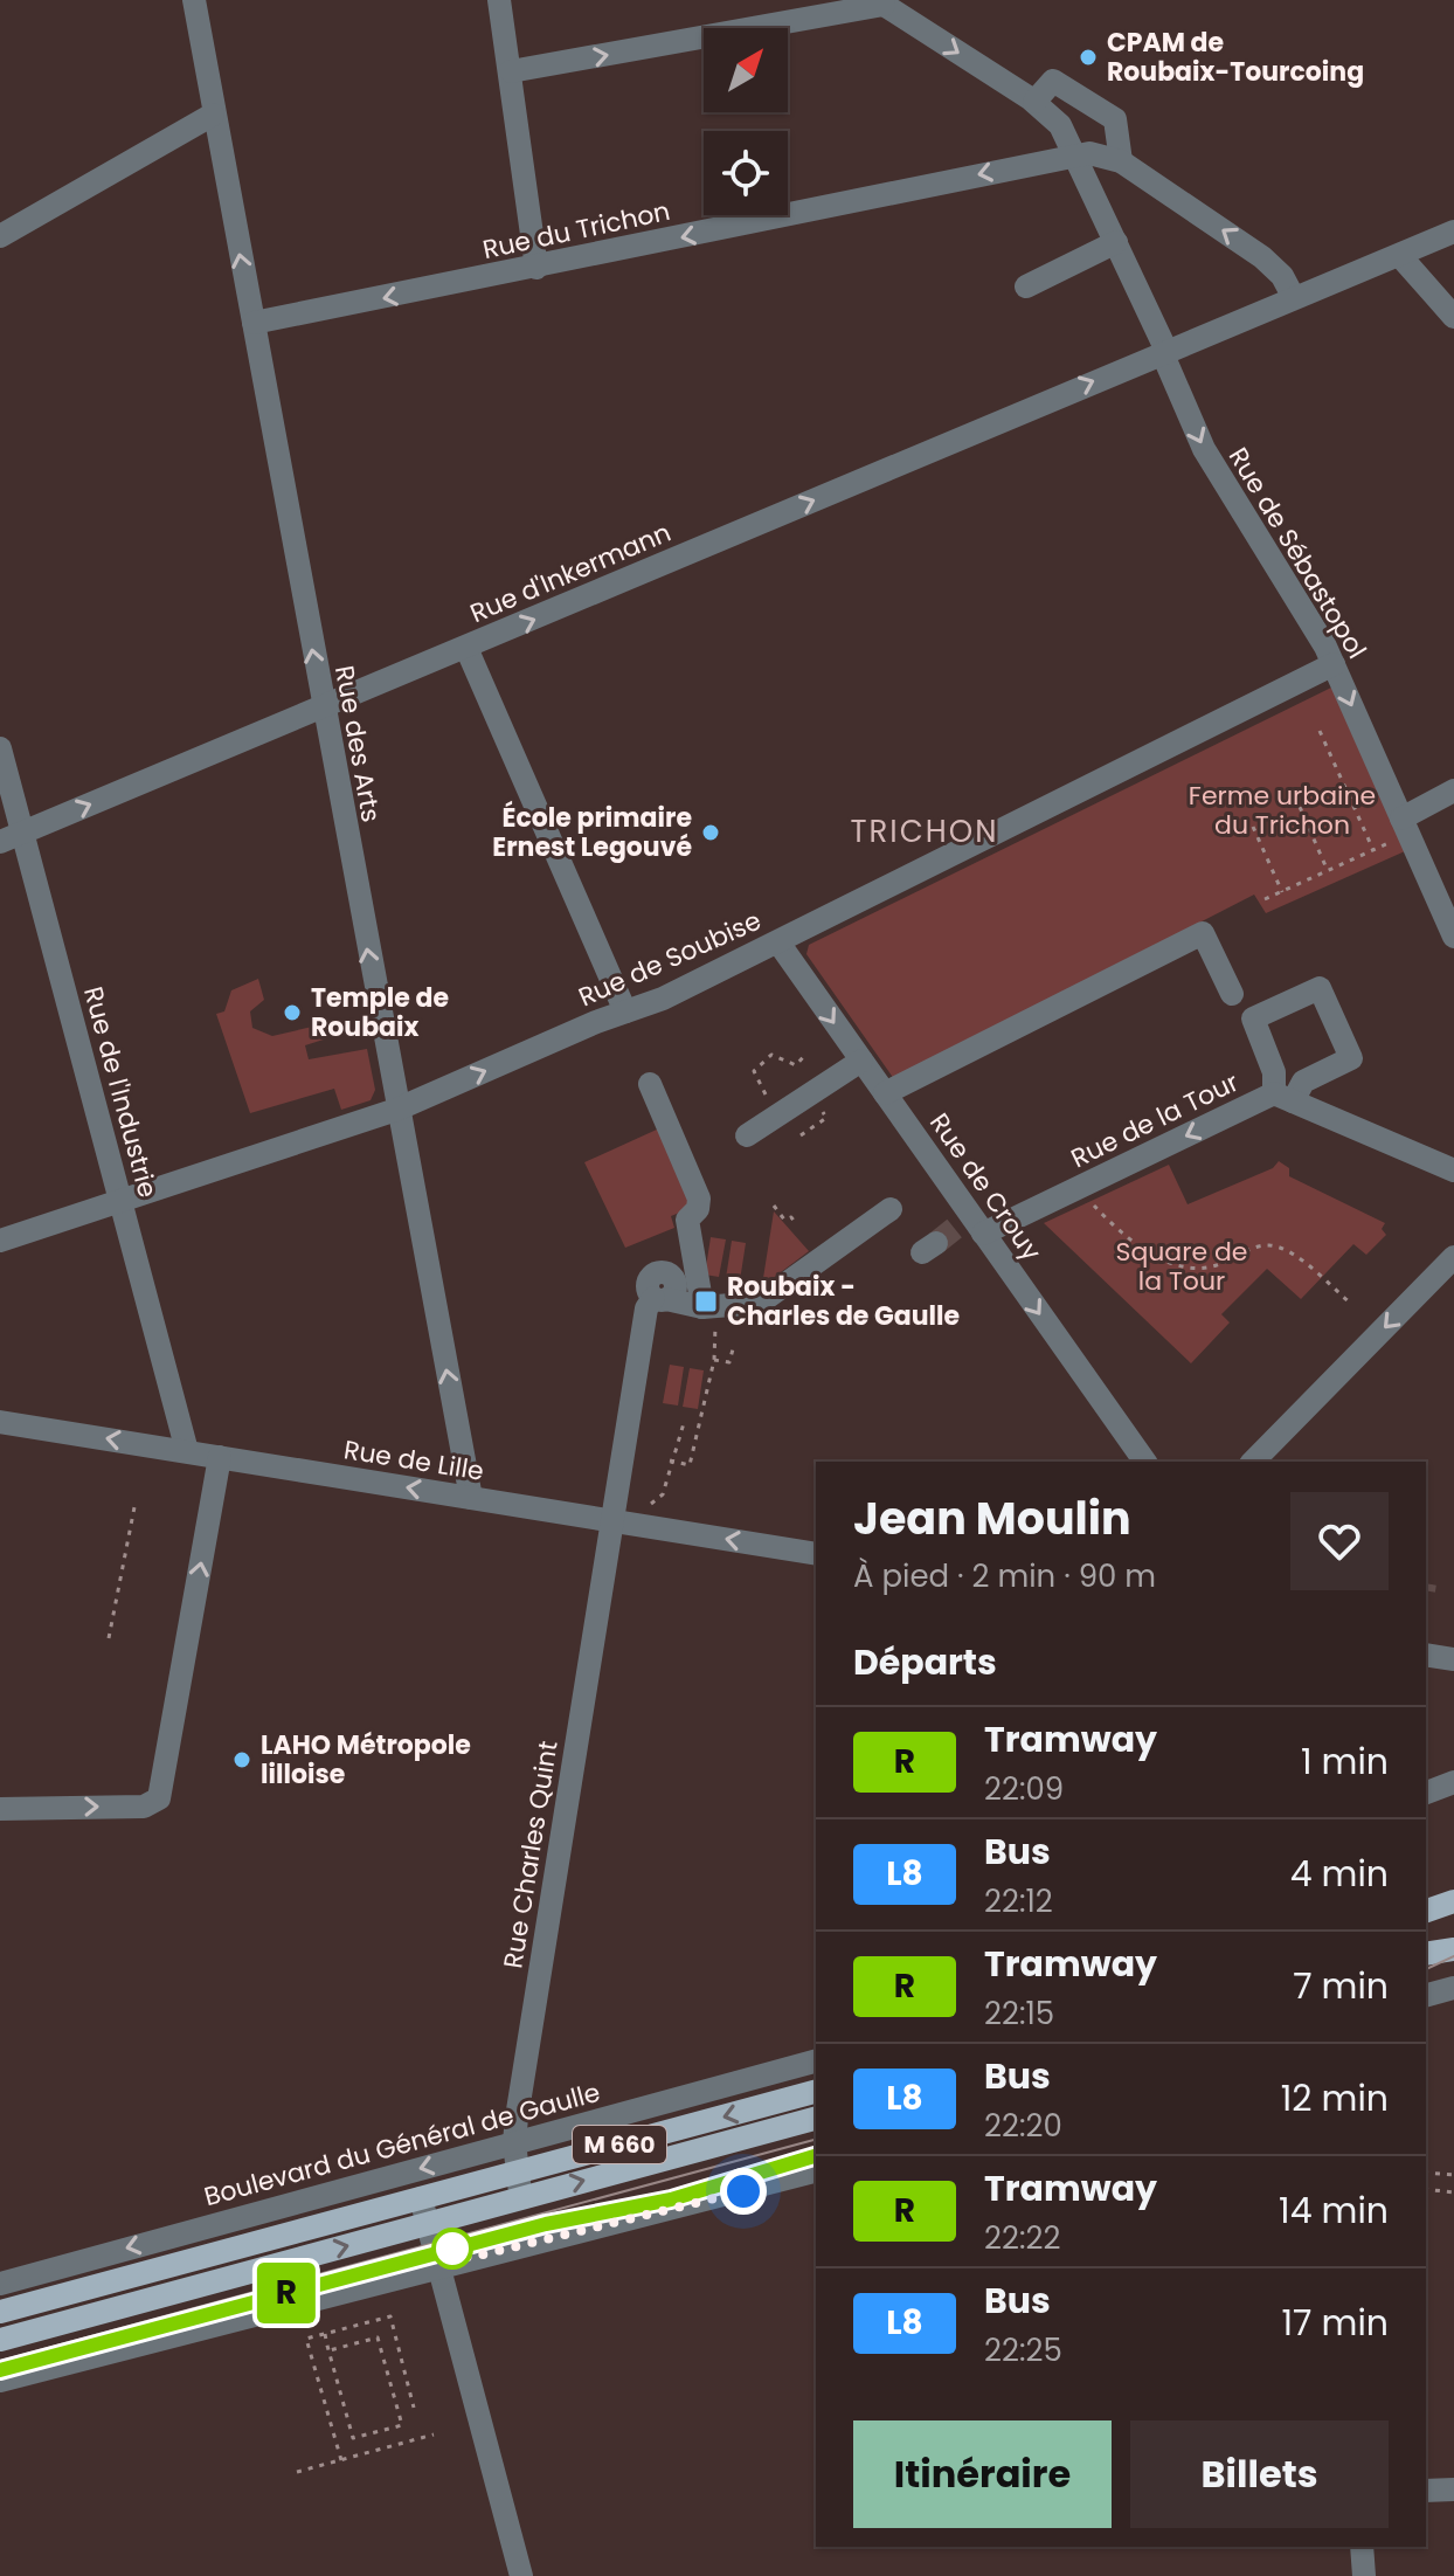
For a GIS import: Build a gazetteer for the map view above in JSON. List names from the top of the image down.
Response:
{
  "streets": {
    "main road": ["M 660"],
    "street": [
      "Rue du Trichon",
      "Rue de Sébastopol",
      "Rue d'Inkermann",
      "Rue des Arts",
      "Rue de Soubise",
      "Rue de l'Industrie",
      "Rue de la Tour",
      "Rue de Crouy",
      "Rue de Lille",
      "Rue Charles Quint",
      "Boulevard du Général de Gaulle"
    ]
  },
  "crossings": [
    ["Rue du Trichon", "Rue de Sébastopol"],
    ["Rue du Trichon", "Rue des Arts"],
    ["Rue de Sébastopol", "Rue d'Inkermann"],
    ["Rue de Sébastopol", "Rue de Soubise"],
    ["Rue d'Inkermann", "Rue des Arts"],
    ["Rue d'Inkermann", "Rue de l'Industrie"],
    ["Rue des Arts", "Rue de Soubise"],
    ["Rue des Arts", "Rue de Lille"],
    ["Rue de Soubise", "Rue de l'Industrie"],
    ["Rue de Soubise", "Rue de Crouy"],
    ["Rue de l'Industrie", "Rue de Lille"],
    ["Rue de la Tour", "Rue de Crouy"],
    ["Rue de Lille", "Rue Charles Quint"],
    ["Rue Charles Quint", "Boulevard du Général de Gaulle"],
    ["Rue Charles Quint", "M 660"]
  ],
  "one_way": [
    "Rue de Sébastopol",
    "Rue d'Inkermann",
    "Rue des Arts",
    "Rue de Crouy",
    "Rue de Lille"
  ],
  "districts": ["TRICHON"],
  "parks": ["Ferme urbaine du Trichon", "Square de la Tour"],
  "places": {
    "other": [
      "CPAM de Roubaix-Tourcoing",
      "École primaire Ernest Legouvé",
      "Temple de Roubaix",
      "LAHO Métropole lilloise"
    ],
    "transit": ["Roubaix - Charles de Gaulle"]
  },
  "lines": ["tram line R"],
  "north": "top right",
  "page": {
    "on_map": "R",
    "heading": [
      ["Jean Moulin", "À pied · 2 min · 90 m"],
      "Départs"
    ],
    "list": [
      {
        "mark": "R",
        "name": "Tramway",
        "note": "22:09",
        "value": "1 min"
      },
      {
        "mark": "L8",
        "name": "Bus",
        "note": "22:12",
        "value": "4 min"
      },
      {
        "mark": "R",
        "name": "Tramway",
        "note": "22:15",
        "value": "7 min"
      },
      {
        "mark": "L8",
        "name": "Bus",
        "note": "22:20",
        "value": "12 min"
      },
      {
        "mark": "R",
        "name": "Tramway",
        "note": "22:22",
        "value": "14 min"
      },
      {
        "mark": "L8",
        "name": "Bus",
        "note": "22:25",
        "value": "17 min"
      }
    ],
    "buttons": ["Itinéraire", "Billets"]
  }
}
